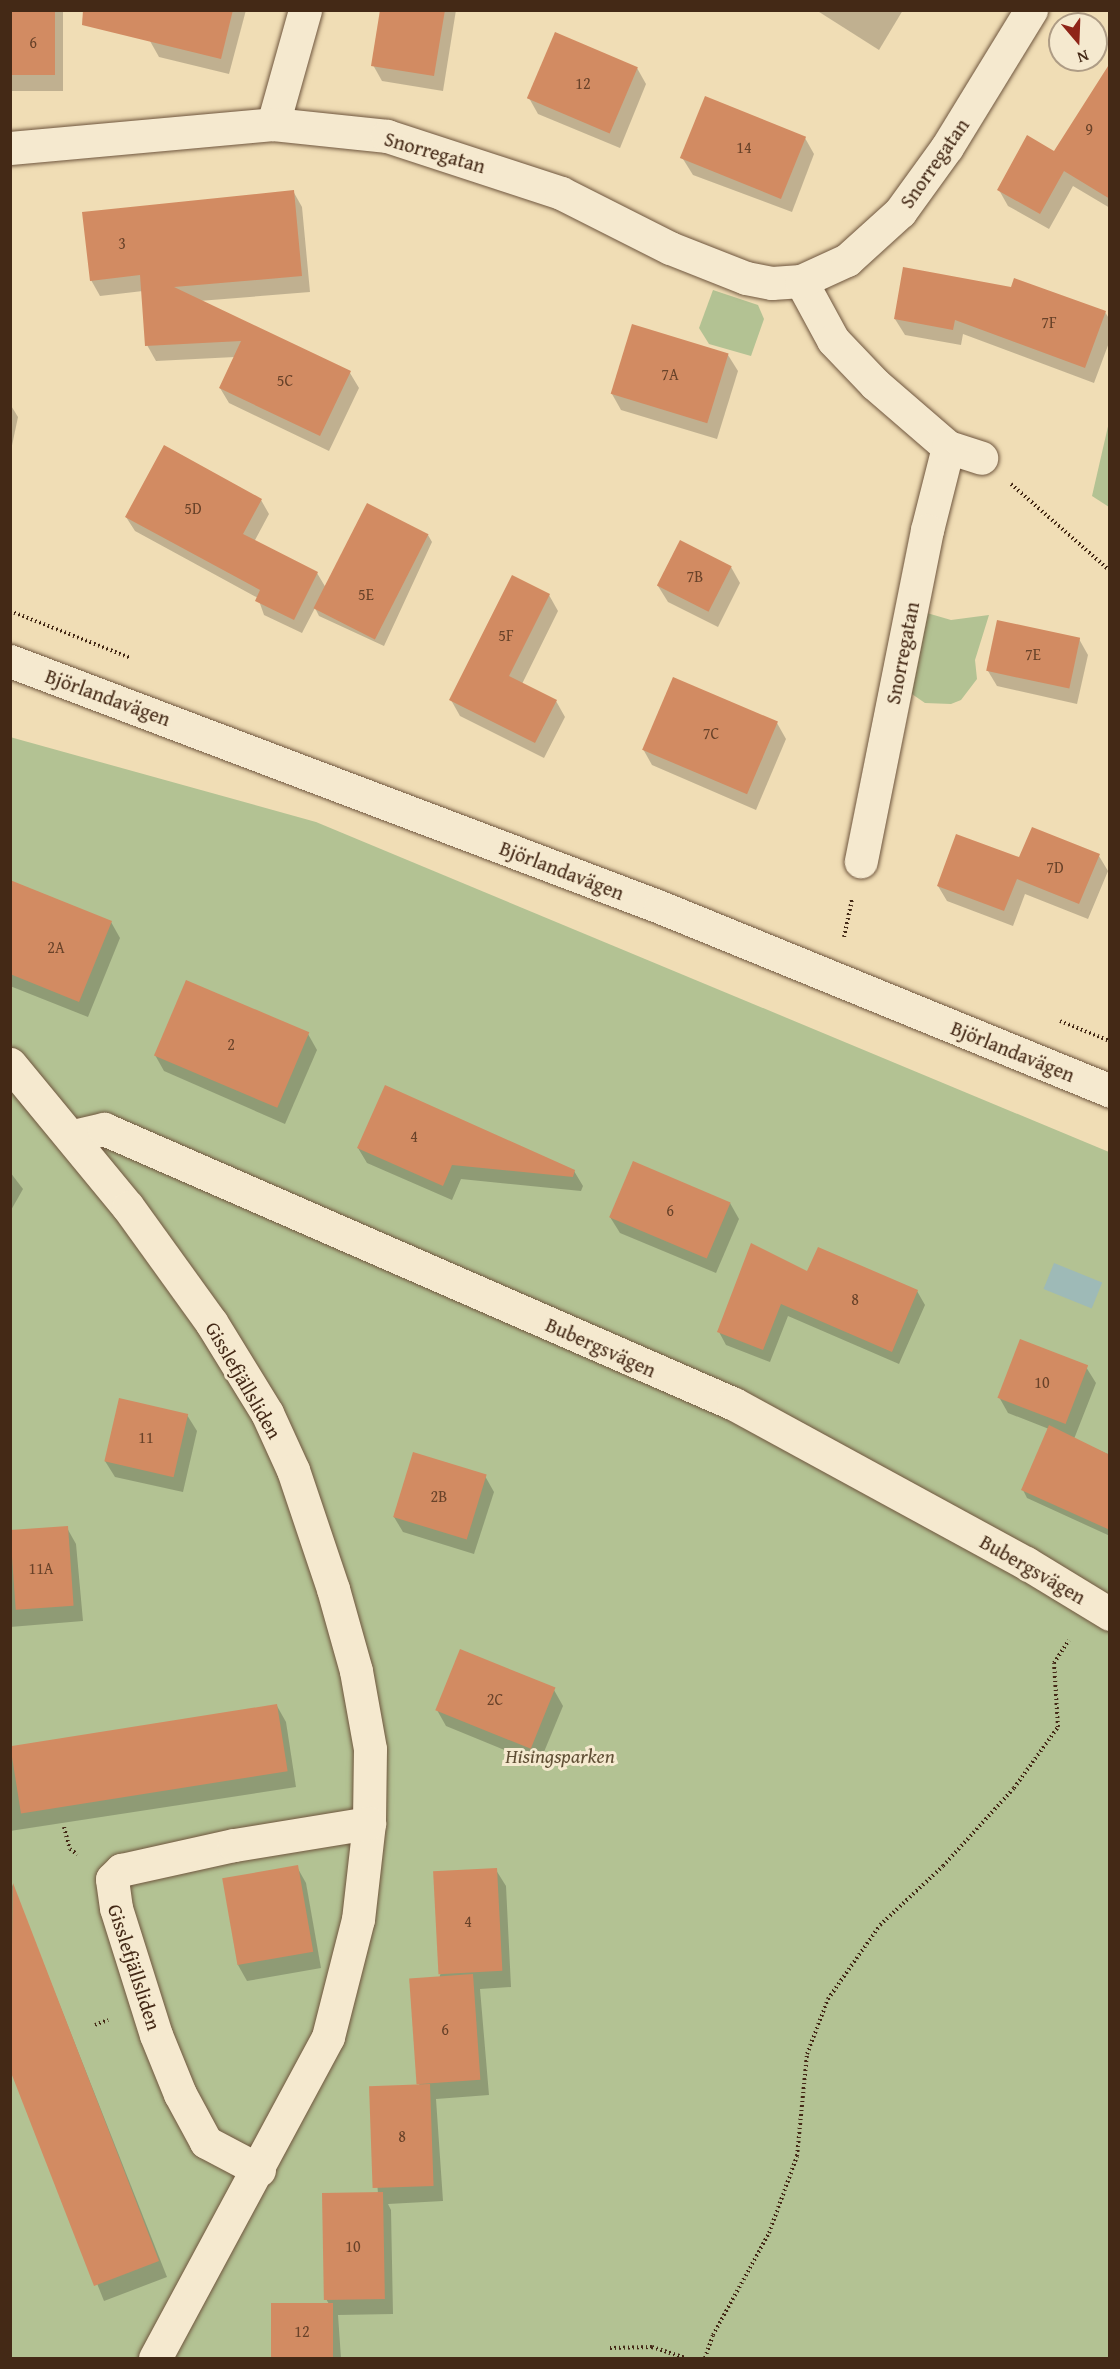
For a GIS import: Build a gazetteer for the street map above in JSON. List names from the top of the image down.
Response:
{
  "streets": {
    "street": [
      "Snorregatan",
      "Björlandavägen",
      "Bubergsvägen",
      "Gisslefjällsliden"
    ]
  },
  "crossings": [
    ["Bubergsvägen", "Gisslefjällsliden"]
  ],
  "parks": ["Hisingsparken"],
  "house_numbers": [
    "6",
    "12",
    "9",
    "14",
    "3",
    "7F",
    "7A",
    "5C",
    "5D",
    "7B",
    "5E",
    "5F",
    "7E",
    "7C",
    "7D",
    "2A",
    "2",
    "4",
    "6",
    "8",
    "10",
    "11",
    "2B",
    "11A",
    "2C",
    "4",
    "6",
    "8",
    "10",
    "12"
  ],
  "north": "bottom"
}
